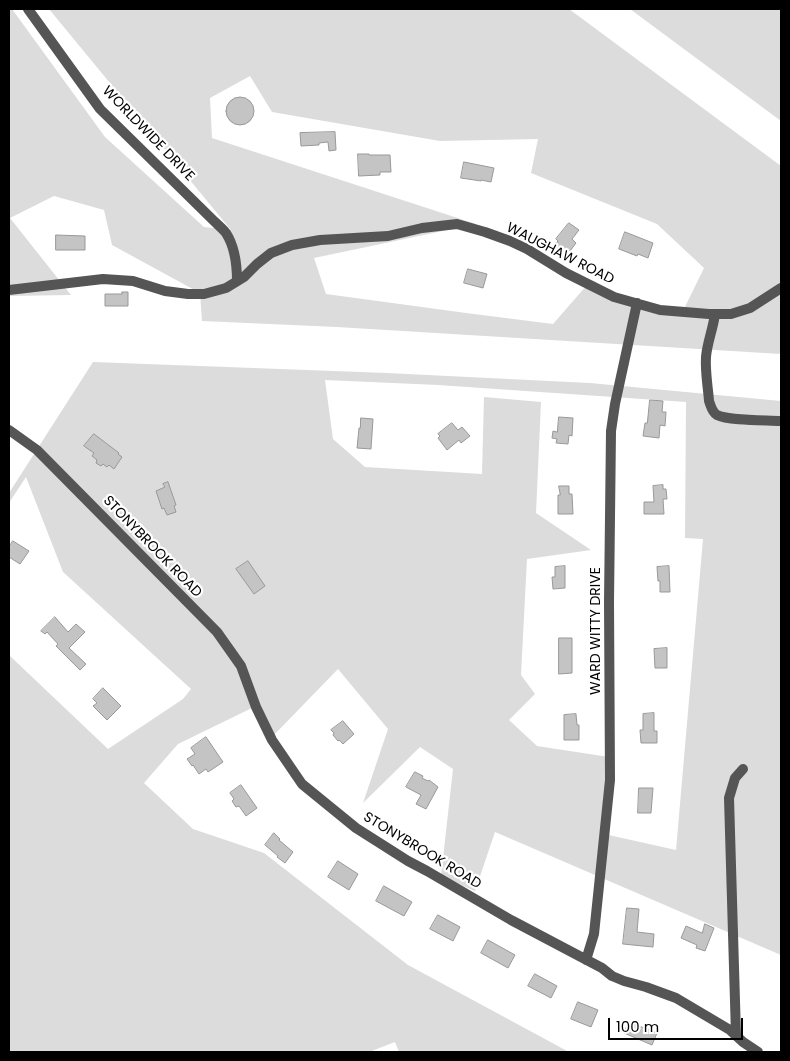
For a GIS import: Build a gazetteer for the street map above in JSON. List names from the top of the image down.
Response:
{
  "streets": {
    "street": [
      "WORLDWIDE DRIVE",
      "WAUGHAW ROAD",
      "STONYBROOK ROAD",
      "WARD WITTY DRIVE"
    ]
  },
  "crossings": [
    ["WORLDWIDE DRIVE", "WAUGHAW ROAD"],
    ["WAUGHAW ROAD", "WARD WITTY DRIVE"],
    ["STONYBROOK ROAD", "WARD WITTY DRIVE"]
  ],
  "scale_bar": "100 m"
}
